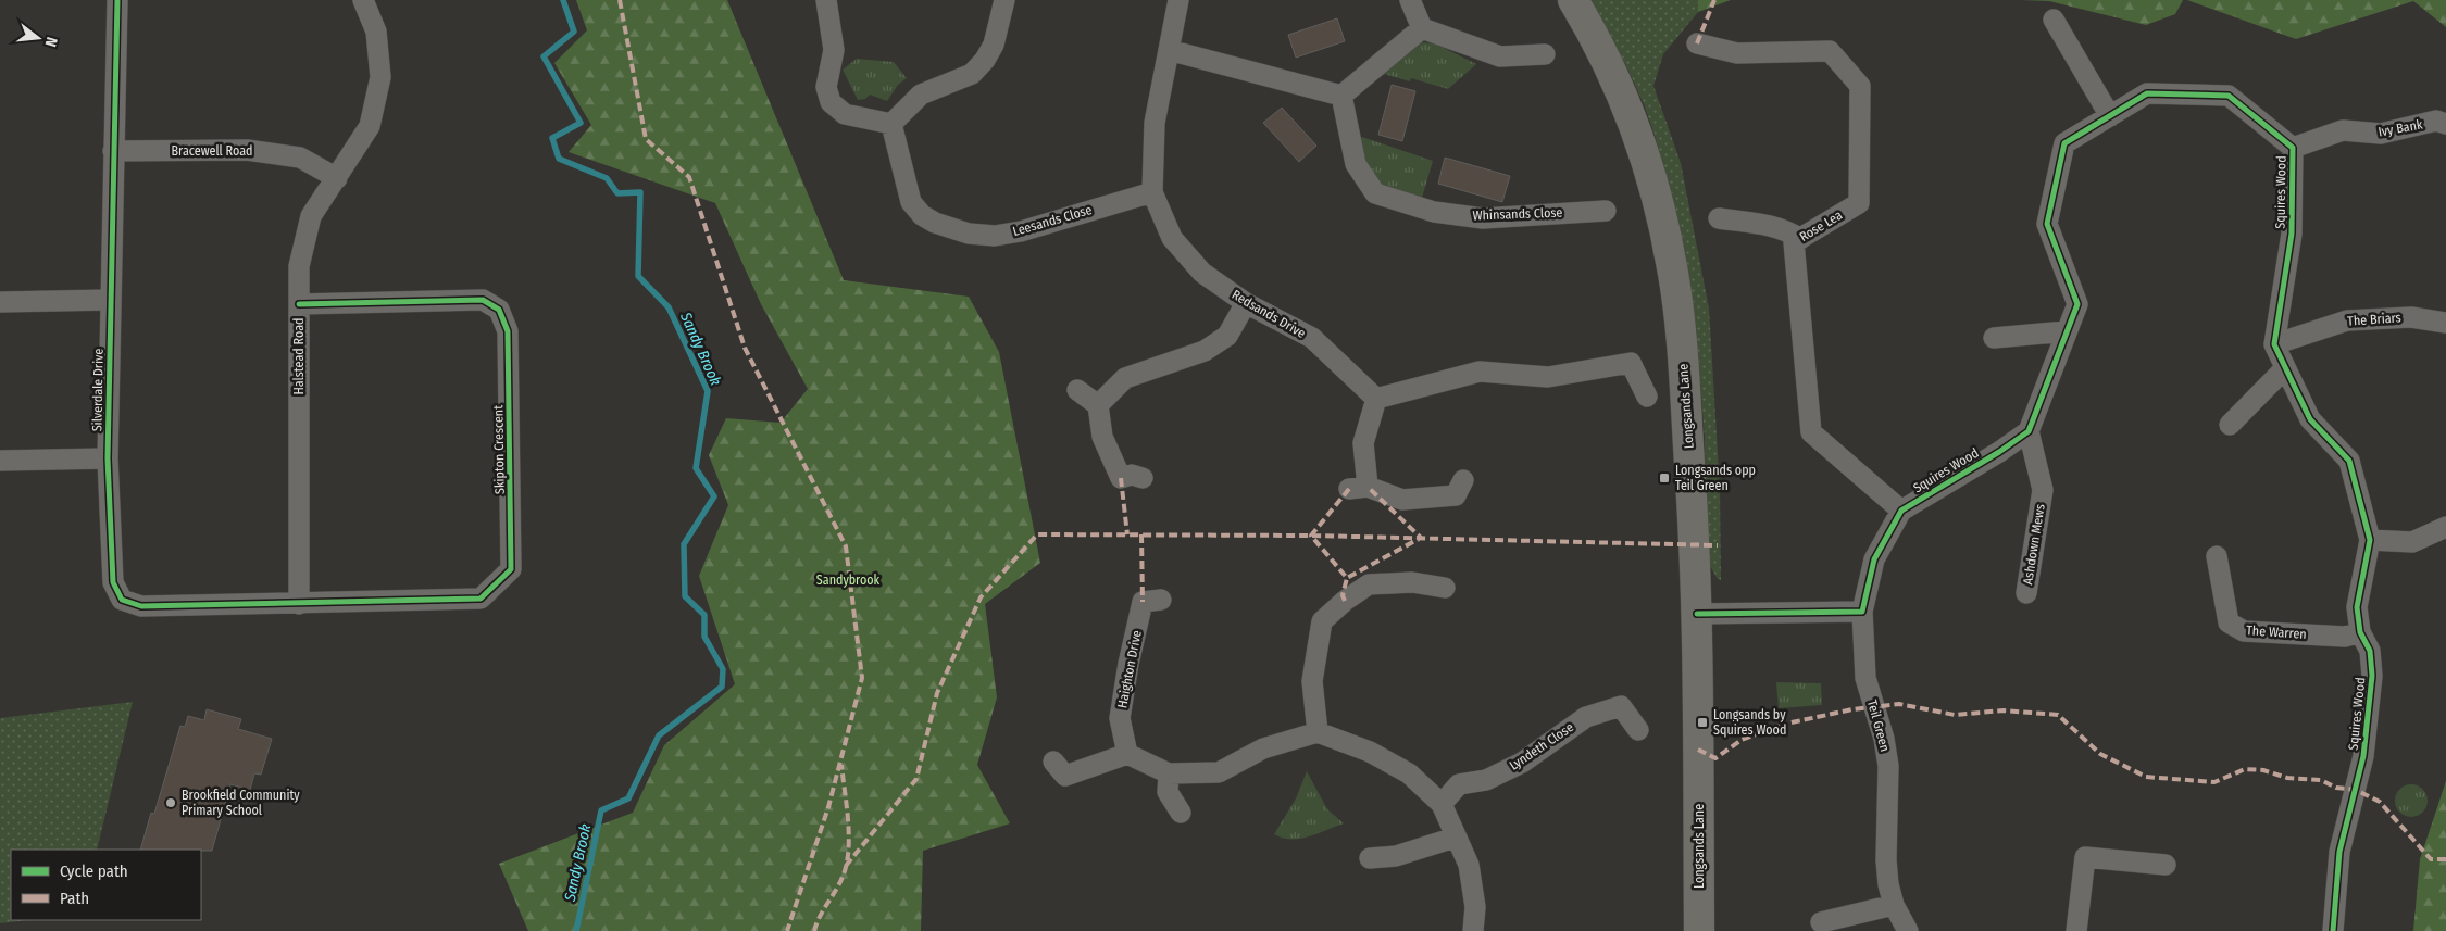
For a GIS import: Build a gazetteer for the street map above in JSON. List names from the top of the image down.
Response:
{
  "streets": {
    "main road": ["Longsands Lane"],
    "street": [
      "Ivy Bank",
      "Bracewell Road",
      "Squires Wood",
      "Whinsands Close",
      "Leesands Close",
      "Rose Lea",
      "Redsands Drive",
      "The Briars",
      "Halstead Road",
      "Silverdale Drive",
      "Skipton Crescent",
      "Ashdown Mews",
      "The Warren",
      "Haighton Drive",
      "Teil Green",
      "Lyndeth Close"
    ]
  },
  "crossings": [
    ["Ivy Bank", "Squires Wood"],
    ["Bracewell Road", "Halstead Road"],
    ["Bracewell Road", "Silverdale Drive"],
    ["Squires Wood", "Rose Lea"],
    ["Squires Wood", "The Briars"],
    ["Squires Wood", "Ashdown Mews"],
    ["Squires Wood", "The Warren"],
    ["Squires Wood", "Teil Green"],
    ["Leesands Close", "Redsands Drive"],
    ["Halstead Road", "Silverdale Drive"],
    ["Halstead Road", "Skipton Crescent"],
    ["Silverdale Drive", "Skipton Crescent"]
  ],
  "water": ["Sandy Brook"],
  "parks": ["Sandybrook"],
  "places": {
    "transit": ["Longsands opp Teil Green", "Longsands by Squires Wood"],
    "other": ["Brookfield Community Primary School"]
  },
  "legend": ["Cycle path", "Path"],
  "north": "right"
}
